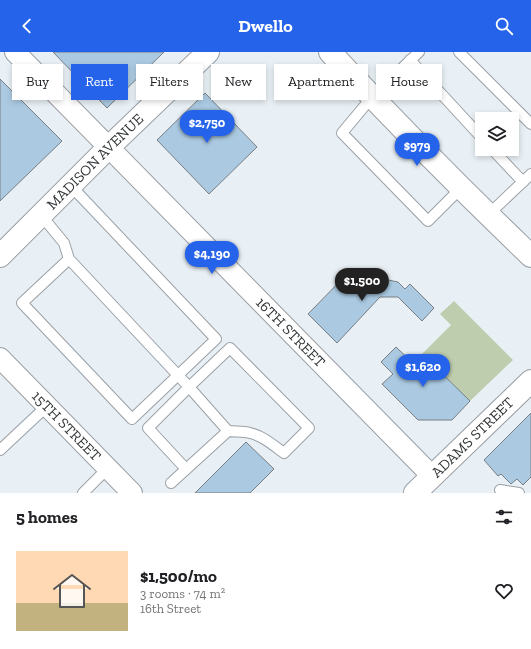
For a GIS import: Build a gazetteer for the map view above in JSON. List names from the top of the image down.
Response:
{
  "streets": {
    "street": [
      "MADISON AVENUE",
      "16TH STREET",
      "15TH STREET",
      "ADAMS STREET"
    ]
  },
  "crossings": [
    ["MADISON AVENUE", "16TH STREET"],
    ["16TH STREET", "ADAMS STREET"]
  ],
  "page": {
    "header": "Dwello",
    "chip": [
      "Buy",
      "Rent",
      "Filters",
      "New",
      "Apartment",
      "House"
    ],
    "price": [
      "$2,750",
      "$979",
      "$4,190",
      "$1,500",
      "$1,620"
    ],
    "heading": "5 homes",
    "list": [
      {
        "name": "$1,500/mo",
        "note": "3 rooms · 74 m² · 16th Street"
      }
    ]
  }
}
